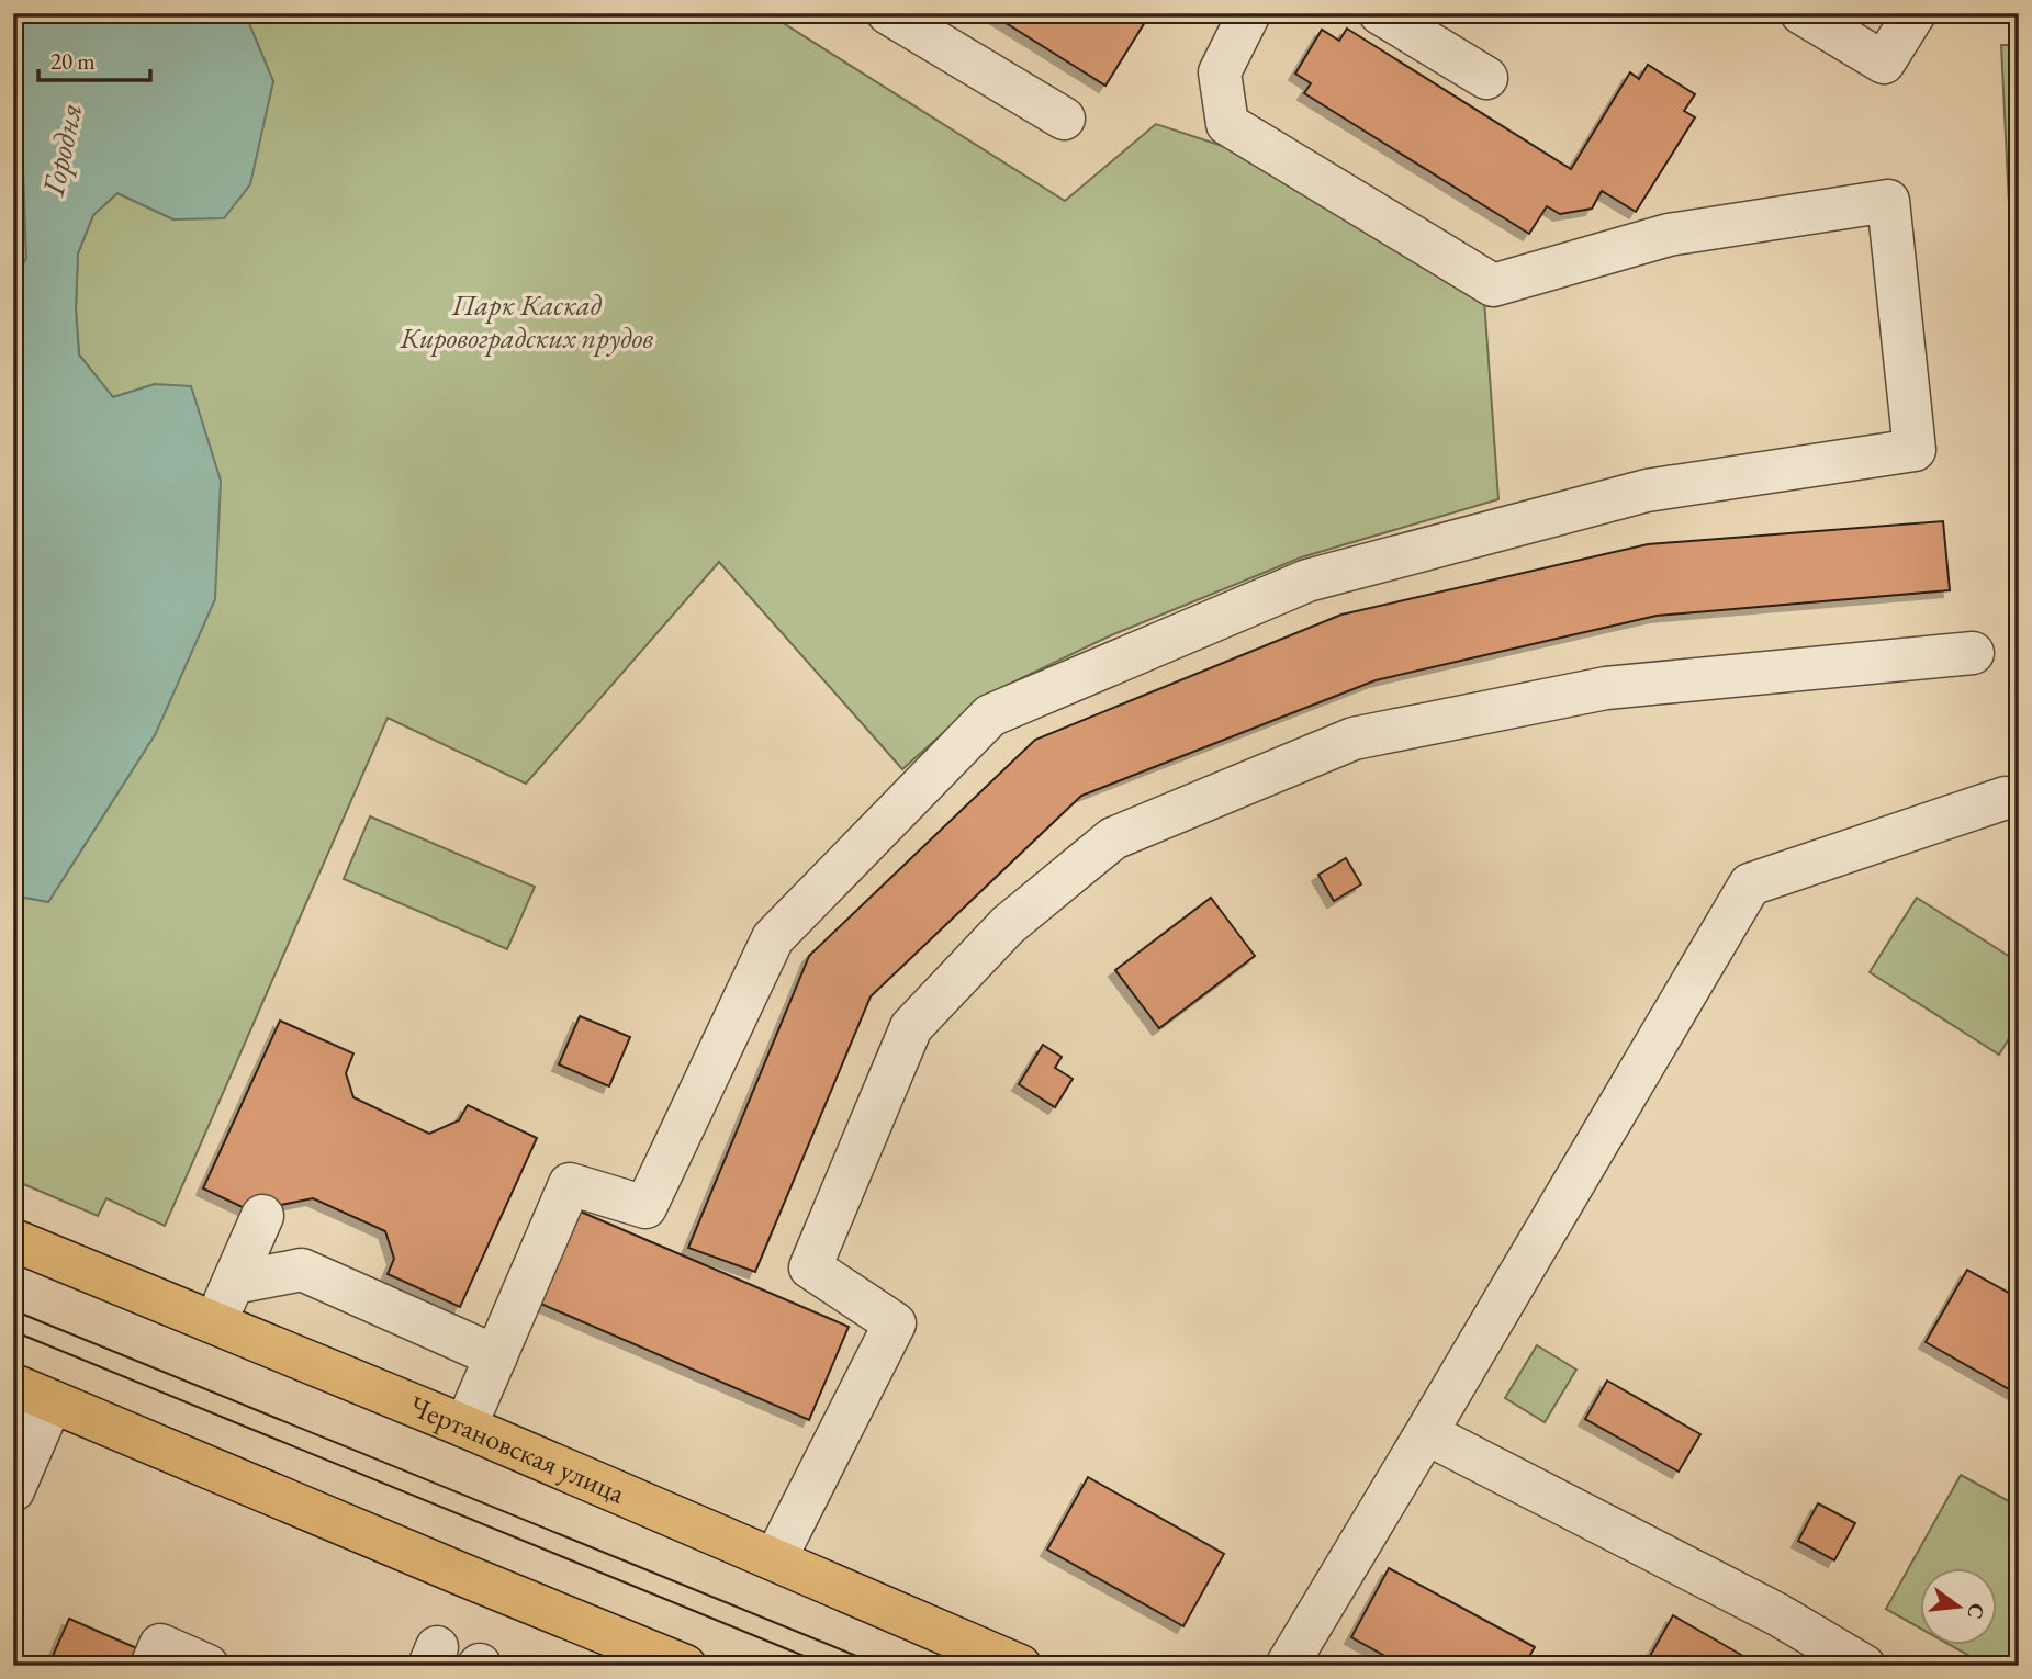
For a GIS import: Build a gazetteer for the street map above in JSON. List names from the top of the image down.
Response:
{
  "streets": {
    "main road": ["Чертановская улица"]
  },
  "water": ["Городня"],
  "parks": ["Парк Каскад Кировоградских прудов"],
  "scale_bar": "20 m",
  "north": "right"
}
